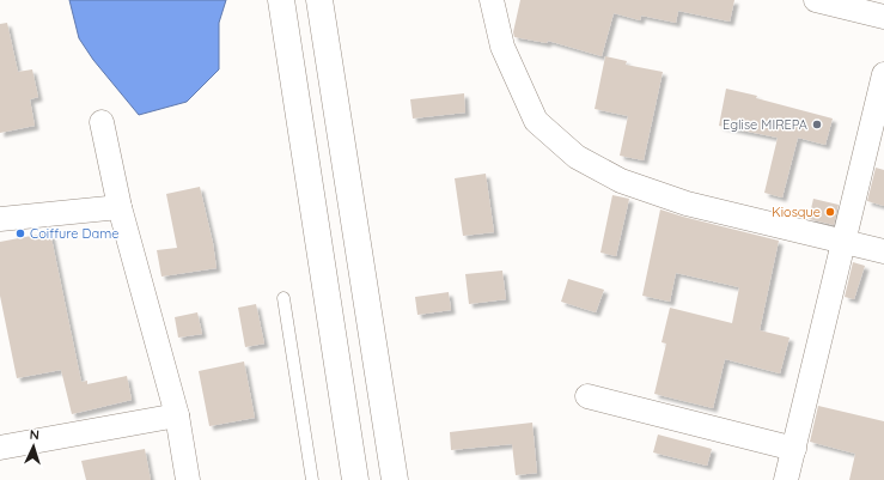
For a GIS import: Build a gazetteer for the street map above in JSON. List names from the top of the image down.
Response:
{
  "places": ["Eglise MIREPA", "Kiosque", "Coiffure Dame"],
  "north": "top"
}
